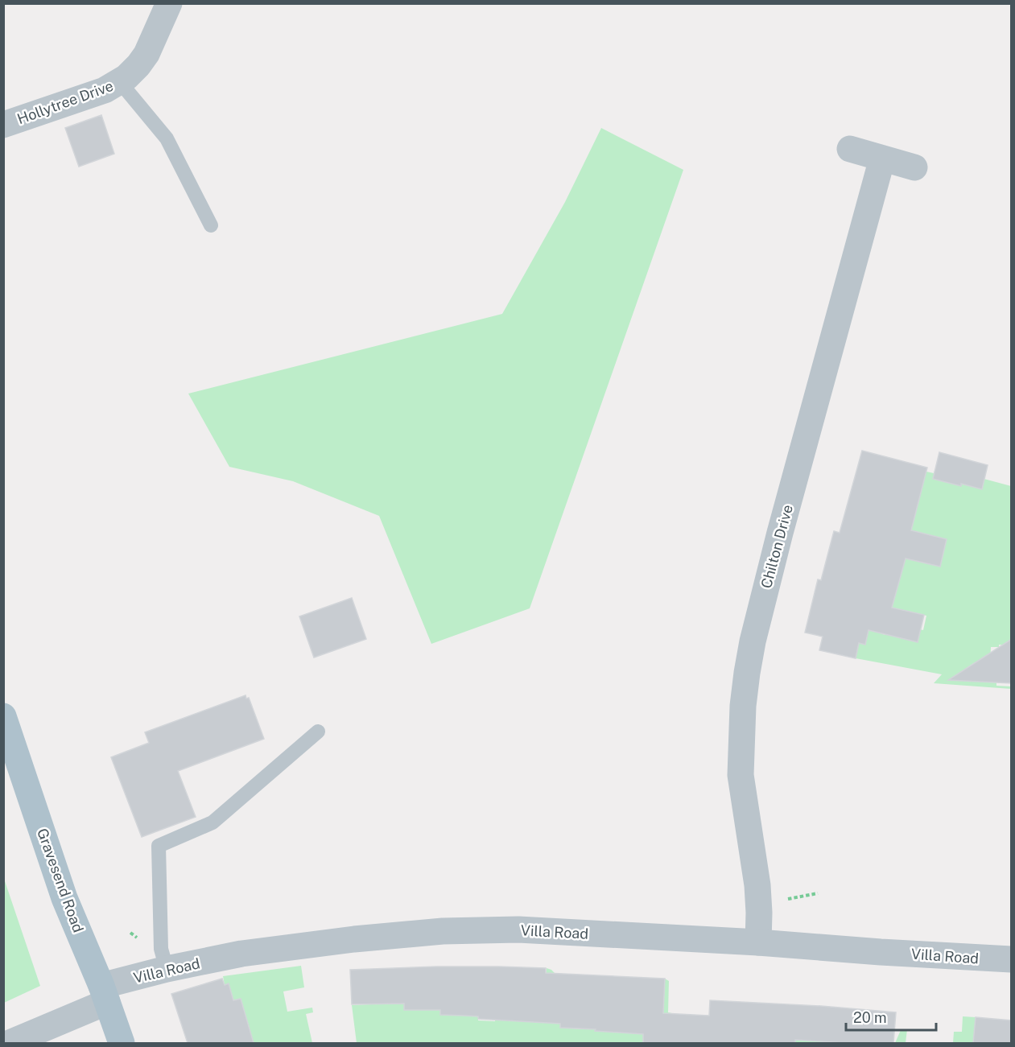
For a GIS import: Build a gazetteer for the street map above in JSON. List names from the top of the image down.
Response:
{
  "streets": {
    "main road": ["Gravesend Road"],
    "street": ["Hollytree Drive", "Chilton Drive", "Villa Road"]
  },
  "crossings": [
    ["Chilton Drive", "Villa Road"],
    ["Gravesend Road", "Villa Road"]
  ],
  "scale_bar": "20 m"
}
